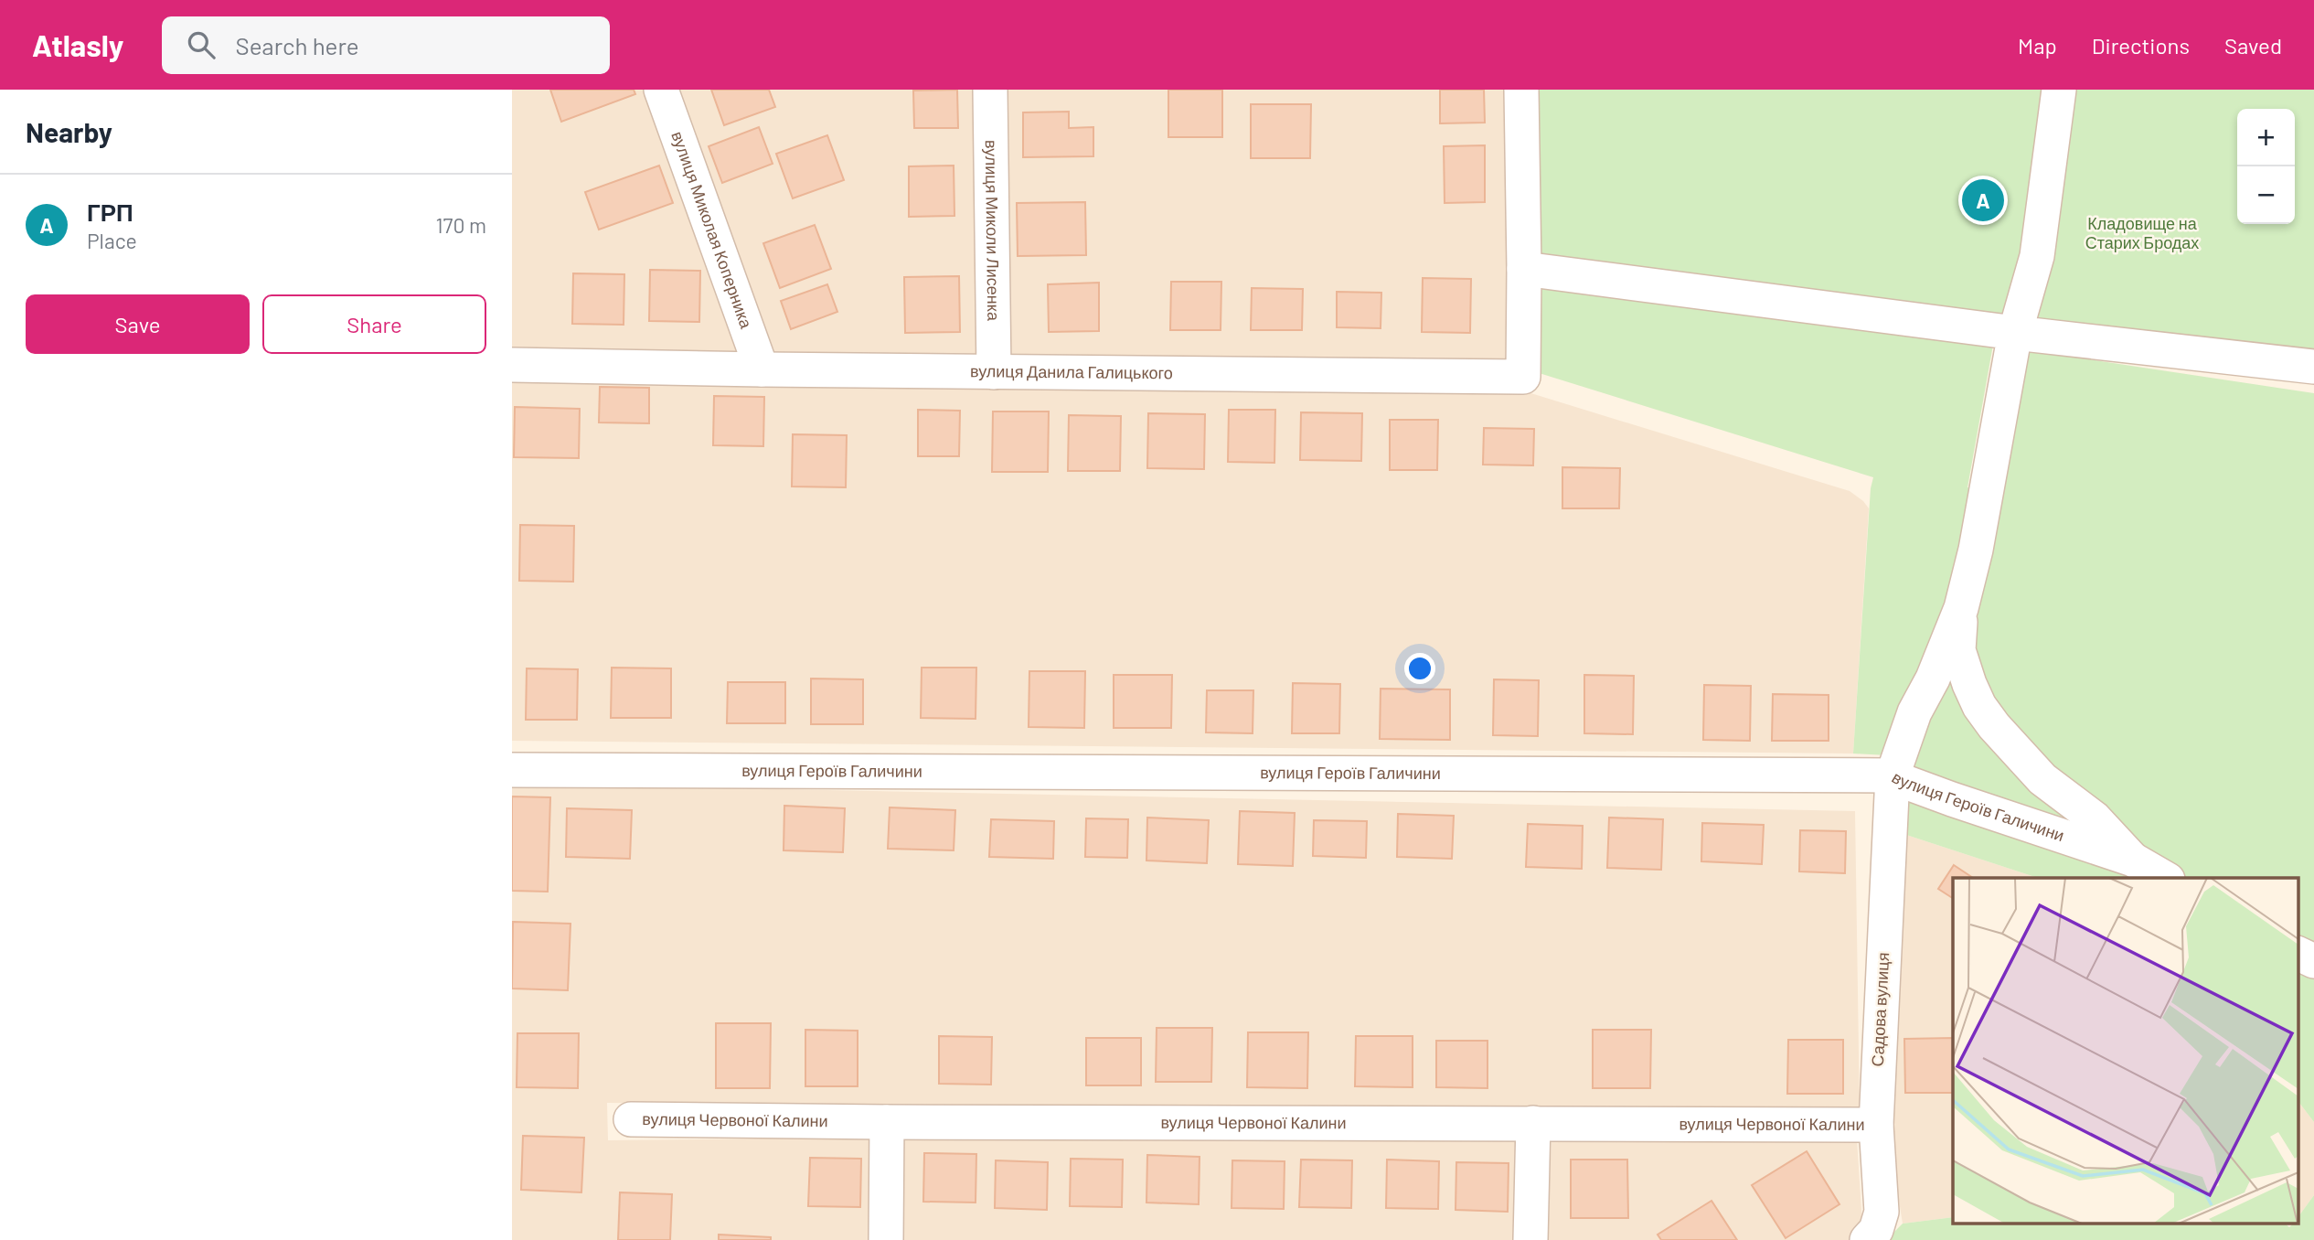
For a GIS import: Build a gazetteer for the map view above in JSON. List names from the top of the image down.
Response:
{
  "streets": {
    "street": [
      "вулиця Миколая Коперника",
      "вулиця Миколи Лисенка",
      "вулиця Данила Галицького",
      "вулиця Героїв Галичини",
      "Садова вулиця",
      "вулиця Червоної Калини"
    ]
  },
  "crossings": [
    ["вулиця Миколая Коперника", "вулиця Данила Галицького"],
    ["вулиця Миколи Лисенка", "вулиця Данила Галицького"],
    ["вулиця Героїв Галичини", "Садова вулиця"],
    ["Садова вулиця", "вулиця Червоної Калини"]
  ],
  "parks": ["Кладовище на Старих Бродах"],
  "page": {
    "header": "Atlasly",
    "search": "Search here",
    "nav": ["Map", "Directions", "Saved"],
    "heading": "Nearby",
    "map_buttons": ["+", "−"],
    "list": [
      {
        "mark": "A",
        "name": "ГРП",
        "note": "Place",
        "value": "170 m"
      }
    ],
    "pins": "A",
    "buttons": ["Save", "Share"]
  }
}
